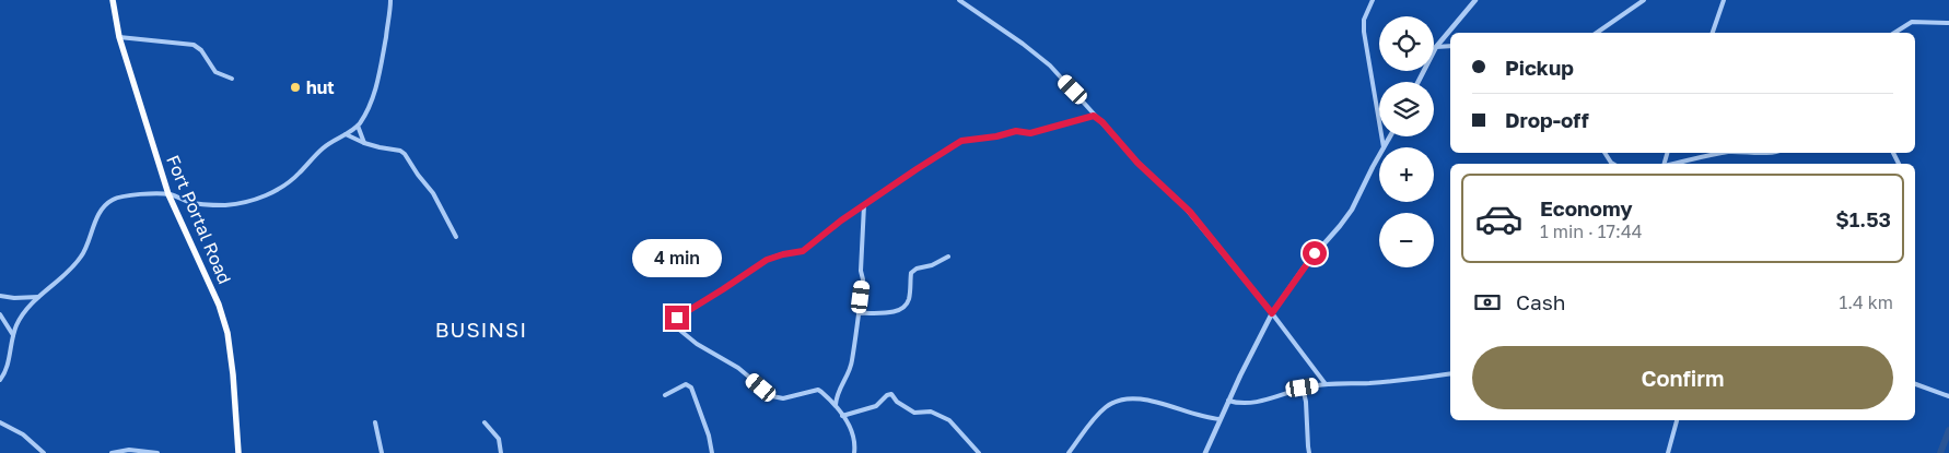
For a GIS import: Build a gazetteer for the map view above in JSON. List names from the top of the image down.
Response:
{
  "streets": {
    "main road": ["Fort Portal Road"]
  },
  "districts": ["BUSINSI"],
  "places": ["hut"],
  "page": {
    "map_buttons": ["+", "−"],
    "banner": ["Pickup", "Drop-off"],
    "list": [
      {
        "name": "Economy",
        "note": "1 min · 17:44",
        "value": "$1.53"
      }
    ],
    "bubble": "4 min",
    "pay": ["Cash", "1.4 km"],
    "buttons": "Confirm"
  }
}
